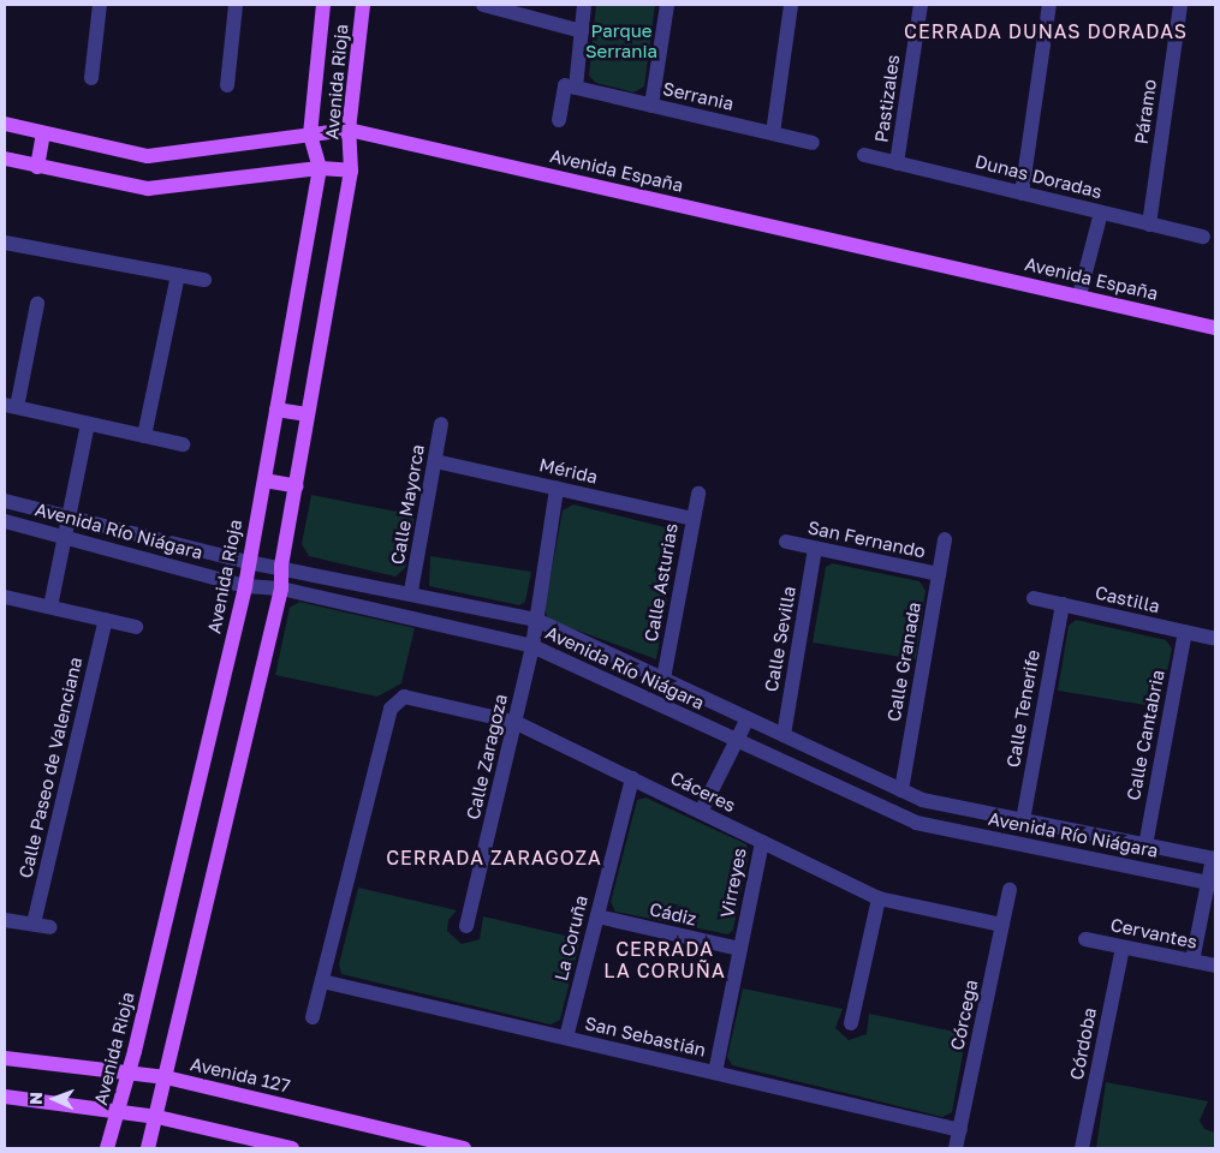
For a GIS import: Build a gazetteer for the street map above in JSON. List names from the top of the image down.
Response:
{
  "streets": {
    "main road": ["Avenida Rioja", "Avenida España", "Avenida 127"],
    "street": [
      "Serrania",
      "Pastizales",
      "Páramo",
      "Dunas Doradas",
      "Mérida",
      "Calle Mayorca",
      "Avenida Río Niágara",
      "San Fernando",
      "Calle Asturias",
      "Castilla",
      "Calle Sevilla",
      "Calle Granada",
      "Calle Tenerife",
      "Calle Cantabria",
      "Calle Zaragoza",
      "Calle Paseo de Valenciana",
      "Cáceres",
      "Virreyes",
      "Cádiz",
      "Cervantes",
      "La Coruña",
      "Córcega",
      "San Sebastián",
      "Córdoba"
    ]
  },
  "crossings": [
    ["Avenida Rioja", "Avenida España"],
    ["Avenida Rioja", "Avenida Río Niágara"],
    ["Avenida Rioja", "Avenida 127"],
    ["Pastizales", "Dunas Doradas"],
    ["Páramo", "Dunas Doradas"],
    ["Mérida", "Calle Mayorca"],
    ["Mérida", "Calle Asturias"],
    ["Mérida", "Calle Zaragoza"],
    ["Calle Mayorca", "Avenida Río Niágara"],
    ["Avenida Río Niágara", "Calle Asturias"],
    ["Avenida Río Niágara", "Calle Sevilla"],
    ["Avenida Río Niágara", "Calle Granada"],
    ["Avenida Río Niágara", "Calle Tenerife"],
    ["Avenida Río Niágara", "Calle Cantabria"],
    ["Avenida Río Niágara", "Calle Zaragoza"],
    ["San Fernando", "Calle Sevilla"],
    ["San Fernando", "Calle Granada"],
    ["Castilla", "Calle Tenerife"],
    ["Castilla", "Calle Cantabria"],
    ["Calle Zaragoza", "Cáceres"],
    ["Cáceres", "Virreyes"],
    ["Cáceres", "La Coruña"],
    ["Cáceres", "Córcega"],
    ["Cáceres", "San Sebastián"],
    ["Virreyes", "Cádiz"],
    ["Virreyes", "San Sebastián"],
    ["Cádiz", "La Coruña"],
    ["Cervantes", "Córdoba"],
    ["La Coruña", "San Sebastián"],
    ["Córcega", "San Sebastián"]
  ],
  "districts": ["CERRADA DUNAS DORADAS", "CERRADA ZARAGOZA", "CERRADA LA CORUÑA"],
  "parks": ["Parque Serrania"],
  "north": "left"
}
